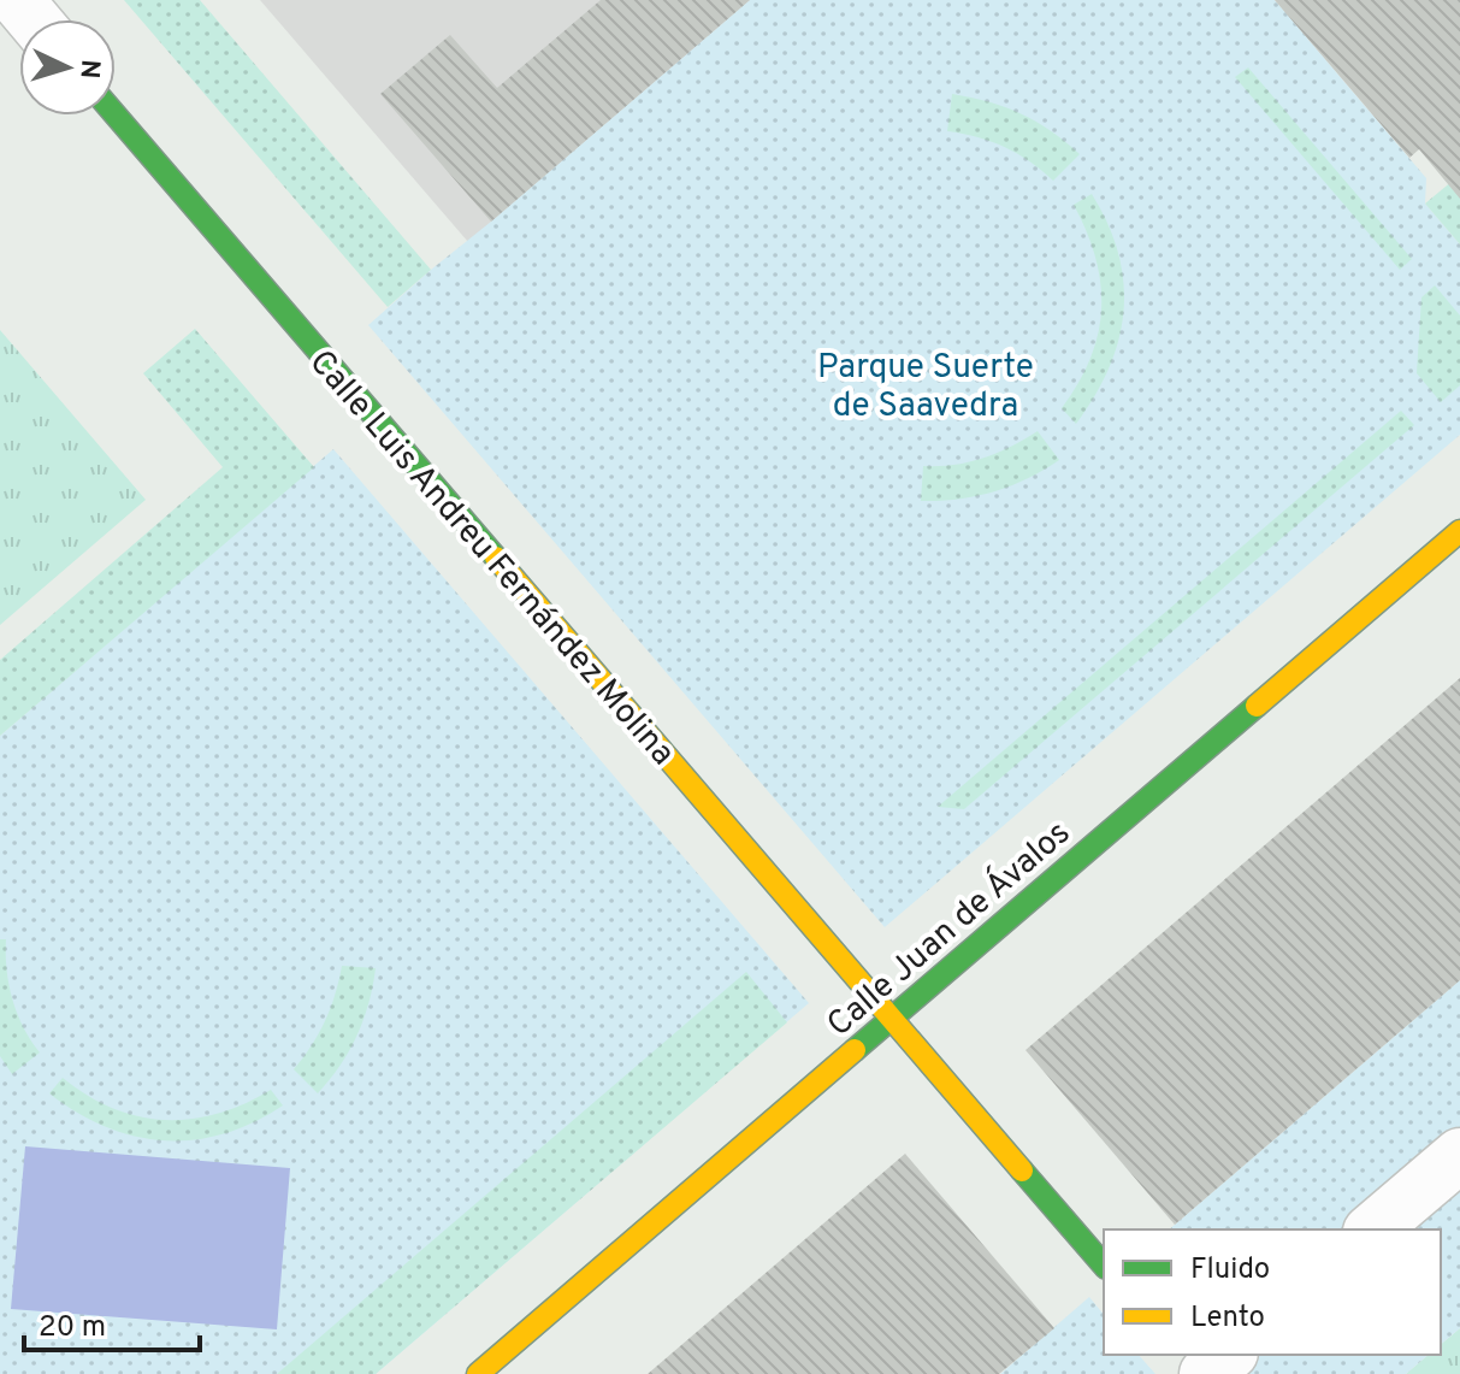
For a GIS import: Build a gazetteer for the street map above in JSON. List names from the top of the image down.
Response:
{
  "streets": {
    "street": ["Calle Luis Andreu Fernández Molina", "Calle Juan de Ávalos"]
  },
  "crossings": [
    ["Calle Luis Andreu Fernández Molina", "Calle Juan de Ávalos"]
  ],
  "parks": ["Parque Suerte de Saavedra"],
  "legend": ["Fluido", "Lento"],
  "scale_bar": "20 m",
  "north": "right"
}
